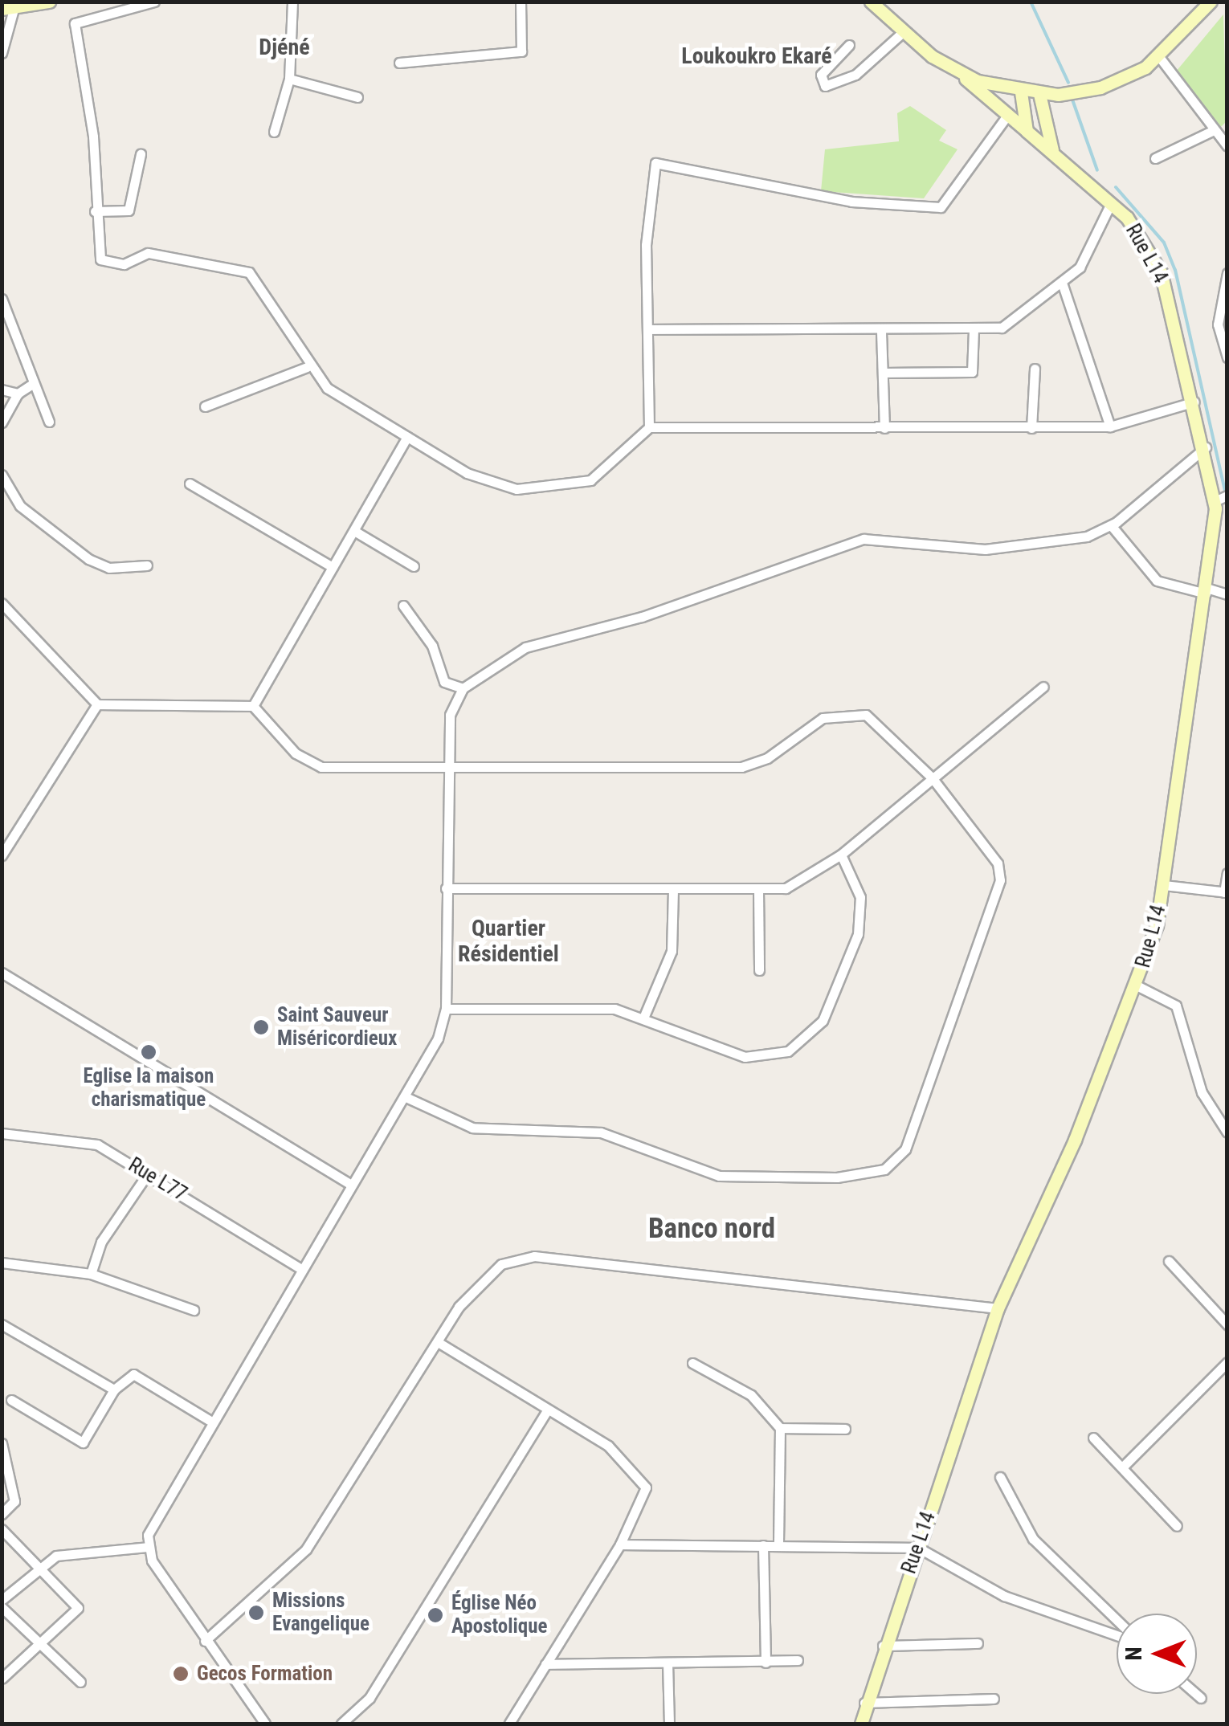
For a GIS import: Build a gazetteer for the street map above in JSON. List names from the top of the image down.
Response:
{
  "streets": {
    "street": ["Rue L14", "Rue L77"]
  },
  "districts": [
    "Djéné",
    "Loukoukro Ekaré",
    "Quartier Résidentiel",
    "Banco nord"
  ],
  "places": [
    "Saint Sauveur Miséricordieux",
    "Eglise la maison charismatique",
    "Missions Evangelique",
    "Église Néo Apostolique",
    "Gecos Formation"
  ],
  "north": "left"
}
